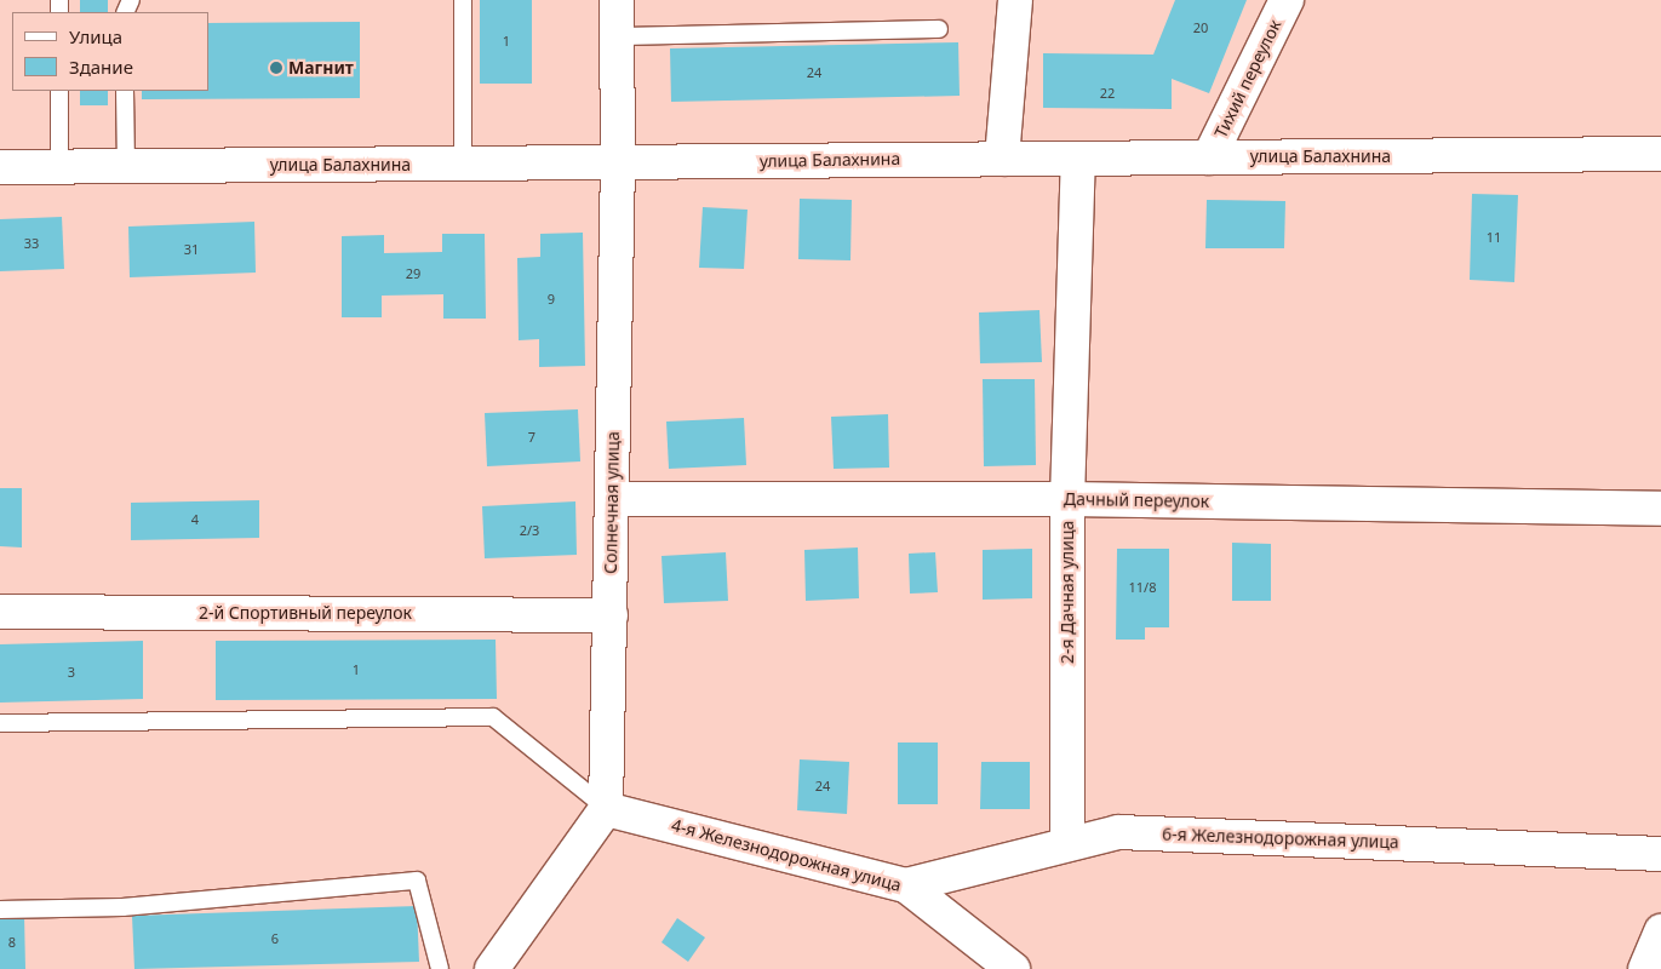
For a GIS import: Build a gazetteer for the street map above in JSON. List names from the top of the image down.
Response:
{
  "streets": {
    "street": [
      "Тихий переулок",
      "улица Балахнина",
      "Дачный переулок",
      "Солнечная улица",
      "2-я Дачная улица",
      "2-й Спортивный переулок",
      "6-я Железнодорожная улица",
      "4-я Железнодорожная улица"
    ]
  },
  "crossings": [
    ["Тихий переулок", "улица Балахнина"],
    ["улица Балахнина", "Солнечная улица"],
    ["улица Балахнина", "2-я Дачная улица"],
    ["Дачный переулок", "Солнечная улица"],
    ["Дачный переулок", "2-я Дачная улица"],
    ["Солнечная улица", "2-й Спортивный переулок"],
    ["Солнечная улица", "4-я Железнодорожная улица"],
    ["2-я Дачная улица", "6-я Железнодорожная улица"],
    ["6-я Железнодорожная улица", "4-я Железнодорожная улица"]
  ],
  "places": ["Магнит"],
  "house_numbers": [
    "20",
    "1",
    "24",
    "22",
    "11",
    "33",
    "31",
    "29",
    "9",
    "7",
    "4",
    "2/3",
    "11/8",
    "1",
    "3",
    "24",
    "6",
    "8"
  ],
  "legend": ["Улица", "Здание"]
}
